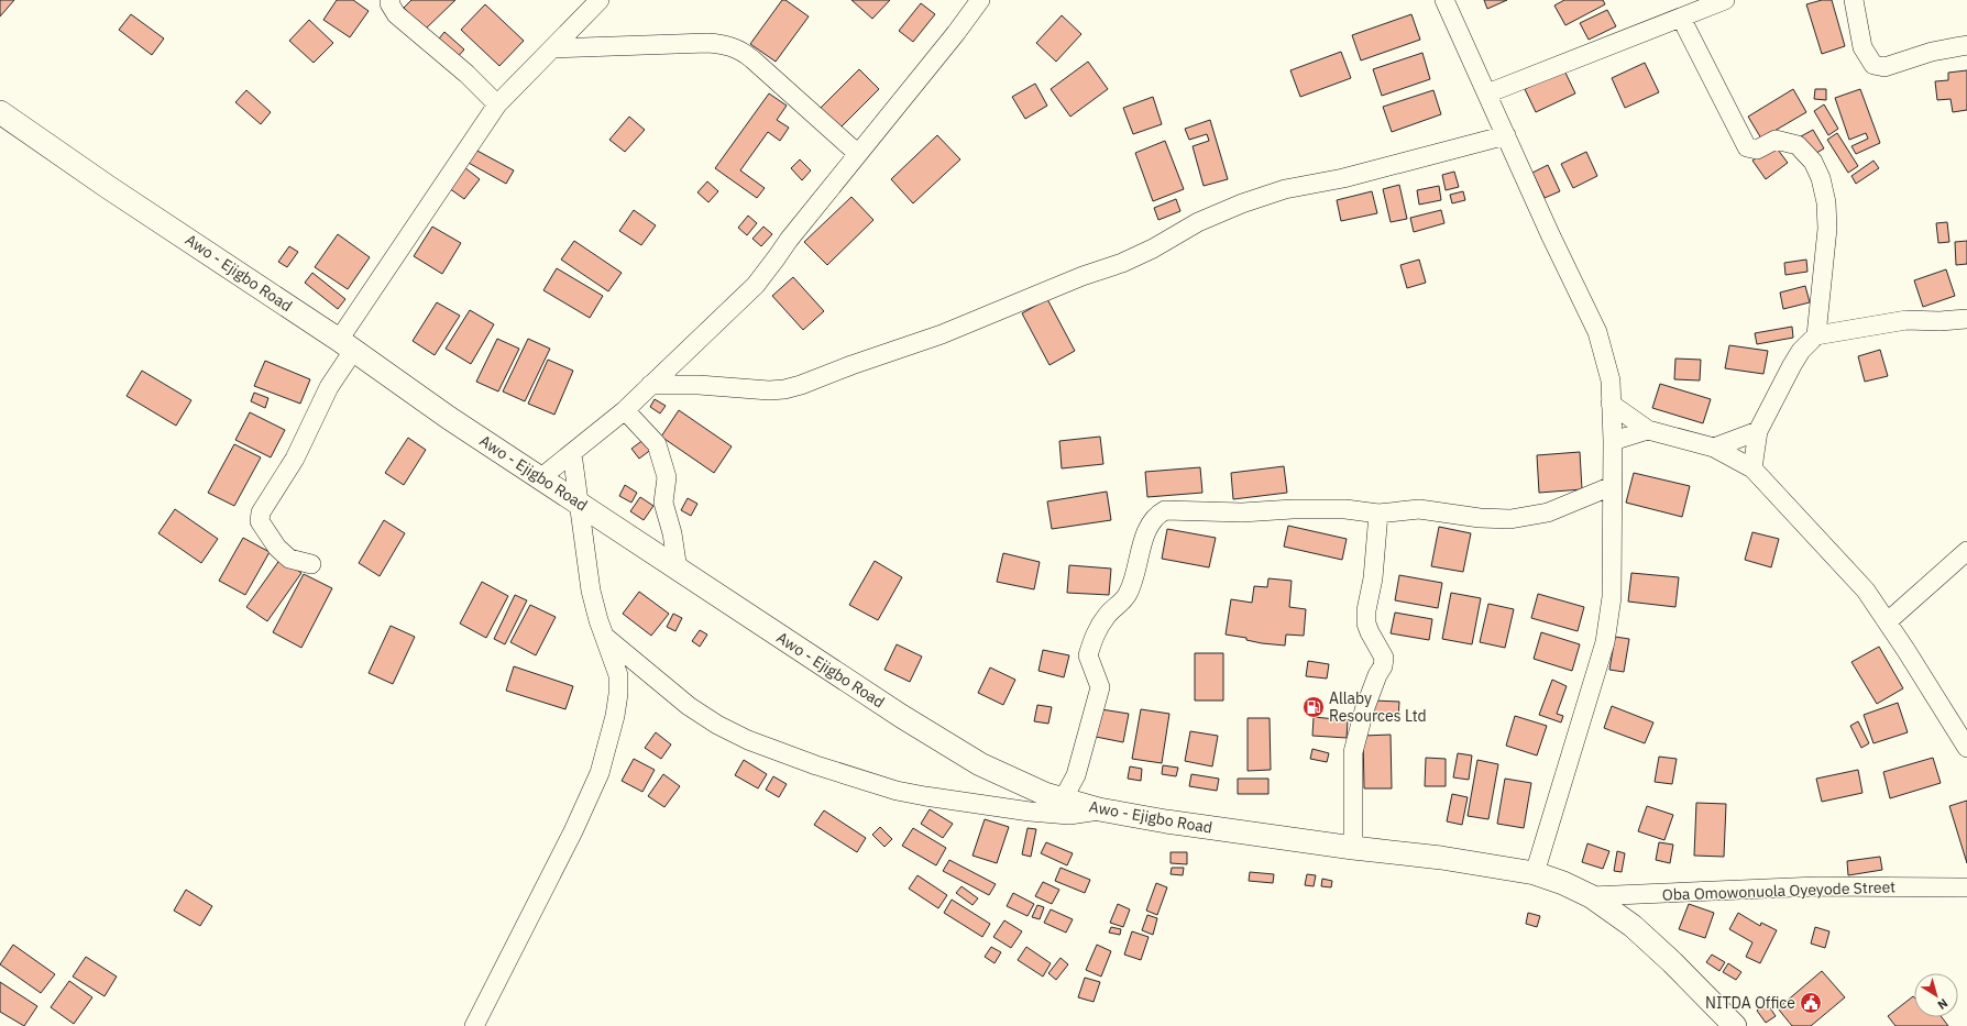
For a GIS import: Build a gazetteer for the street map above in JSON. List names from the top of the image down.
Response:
{
  "streets": {
    "main road": ["Awo - Ejigbo Road"],
    "street": ["Oba Omowonuola Oyeyode Street"]
  },
  "crossings": [
    ["Awo - Ejigbo Road", "Oba Omowonuola Oyeyode Street"]
  ],
  "places": {
    "fuel station": ["Allaby Resources Ltd"],
    "public building": ["NITDA Office"]
  },
  "north": "bottom right"
}
